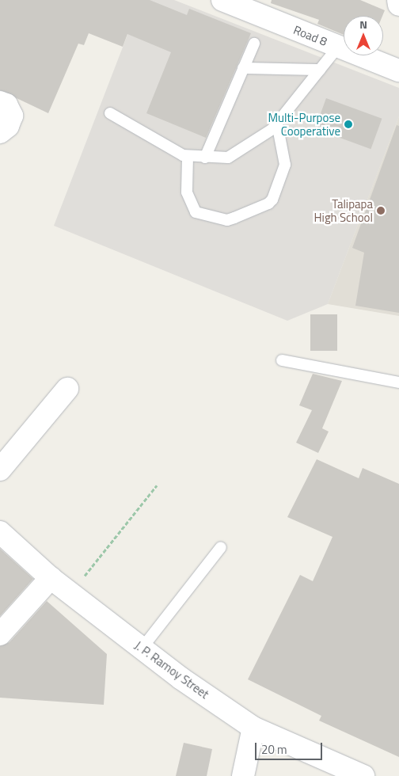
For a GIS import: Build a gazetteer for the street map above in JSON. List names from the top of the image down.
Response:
{
  "streets": {
    "street": ["Road 8", "J. P. Ramoy Street"]
  },
  "places": ["Multi-Purpose Cooperative", "Talipapa High School"],
  "scale_bar": "20 m",
  "north": "top"
}
